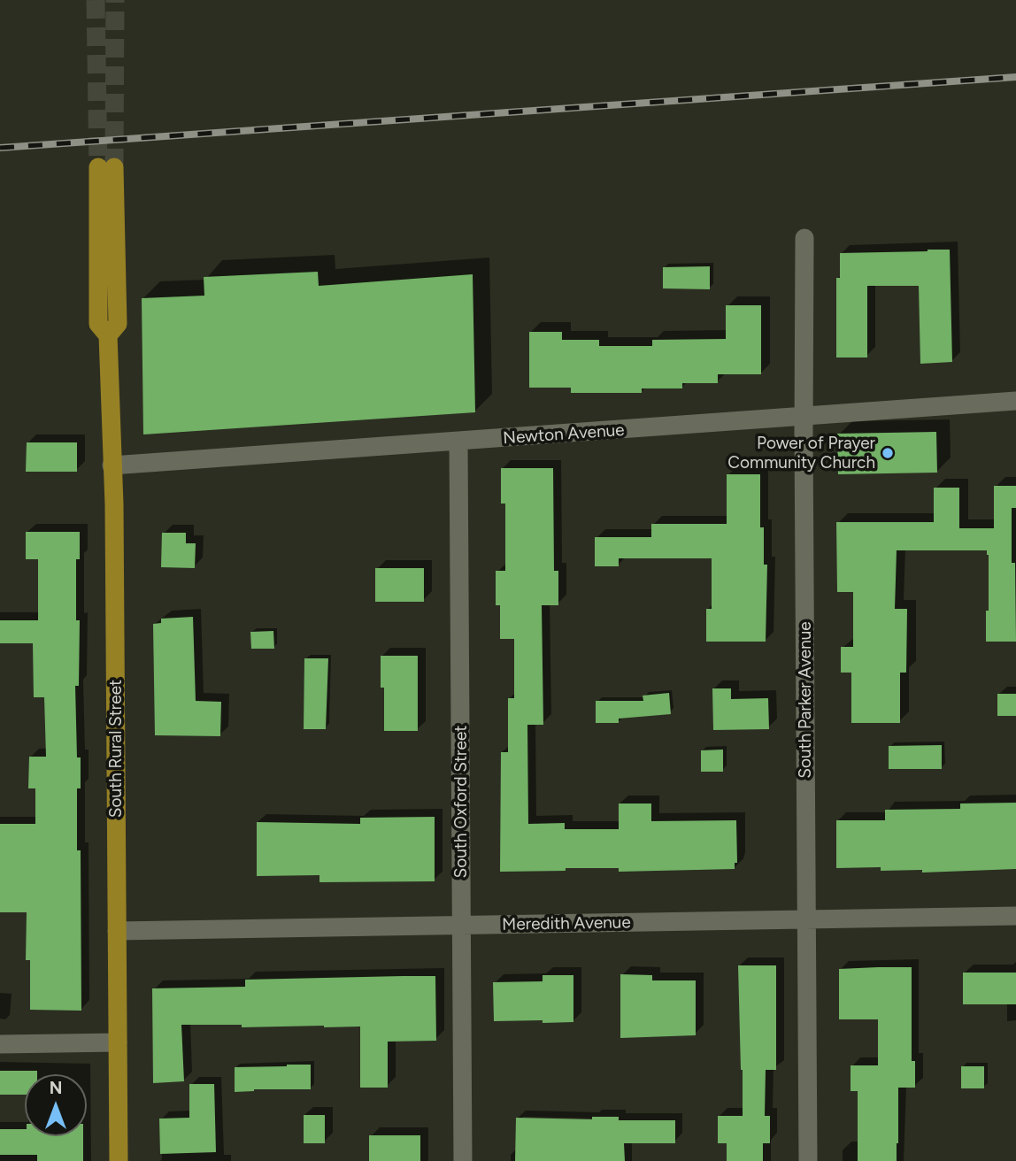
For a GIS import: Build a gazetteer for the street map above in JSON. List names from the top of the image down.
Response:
{
  "streets": {
    "main road": ["South Rural Street"],
    "street": [
      "Newton Avenue",
      "South Parker Avenue",
      "South Oxford Street",
      "Meredith Avenue"
    ]
  },
  "crossings": [
    ["Newton Avenue", "South Parker Avenue"],
    ["Newton Avenue", "South Rural Street"],
    ["Newton Avenue", "South Oxford Street"],
    ["South Parker Avenue", "Meredith Avenue"],
    ["South Rural Street", "Meredith Avenue"],
    ["South Oxford Street", "Meredith Avenue"]
  ],
  "places": ["Power of Prayer Community Church"],
  "north": "top"
}
